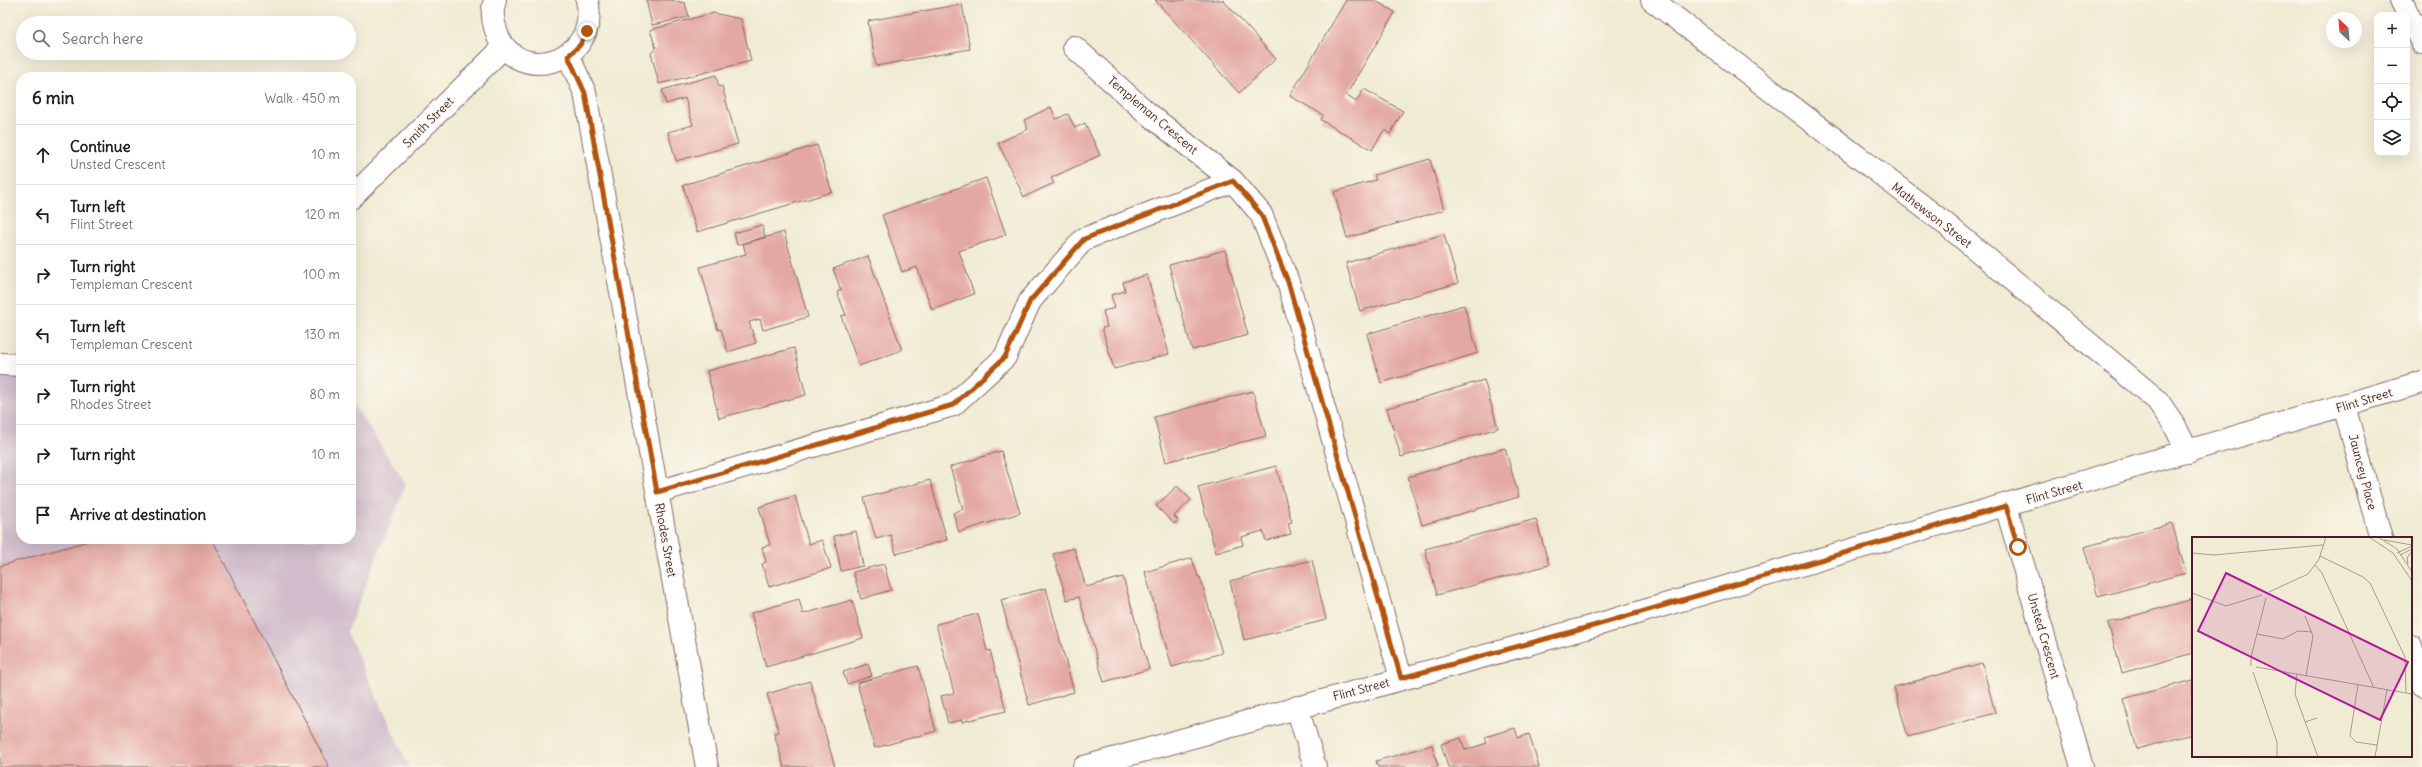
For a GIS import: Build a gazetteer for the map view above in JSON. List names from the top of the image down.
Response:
{
  "streets": {
    "street": [
      "Templeman Crescent",
      "Smith Street",
      "Mathewson Street",
      "Flint Street",
      "Jauncey Place",
      "Rhodes Street",
      "Unsted Crescent"
    ]
  },
  "crossings": [
    ["Templeman Crescent", "Flint Street"],
    ["Mathewson Street", "Flint Street"],
    ["Flint Street", "Jauncey Place"],
    ["Flint Street", "Unsted Crescent"]
  ],
  "north": "top left",
  "page": {
    "map_buttons": ["+", "−"],
    "search": "Search here",
    "heading": ["6 min", "Walk · 450 m"],
    "list": [
      ["Continue", "Unsted Crescent", "10 m"],
      ["Turn left", "Flint Street", "120 m"],
      ["Turn right", "Templeman Crescent", "100 m"],
      ["Turn left", "Templeman Crescent", "130 m"],
      ["Turn right", "Rhodes Street", "80 m"],
      ["Turn right", "10 m"],
      "Arrive at destination"
    ]
  }
}
